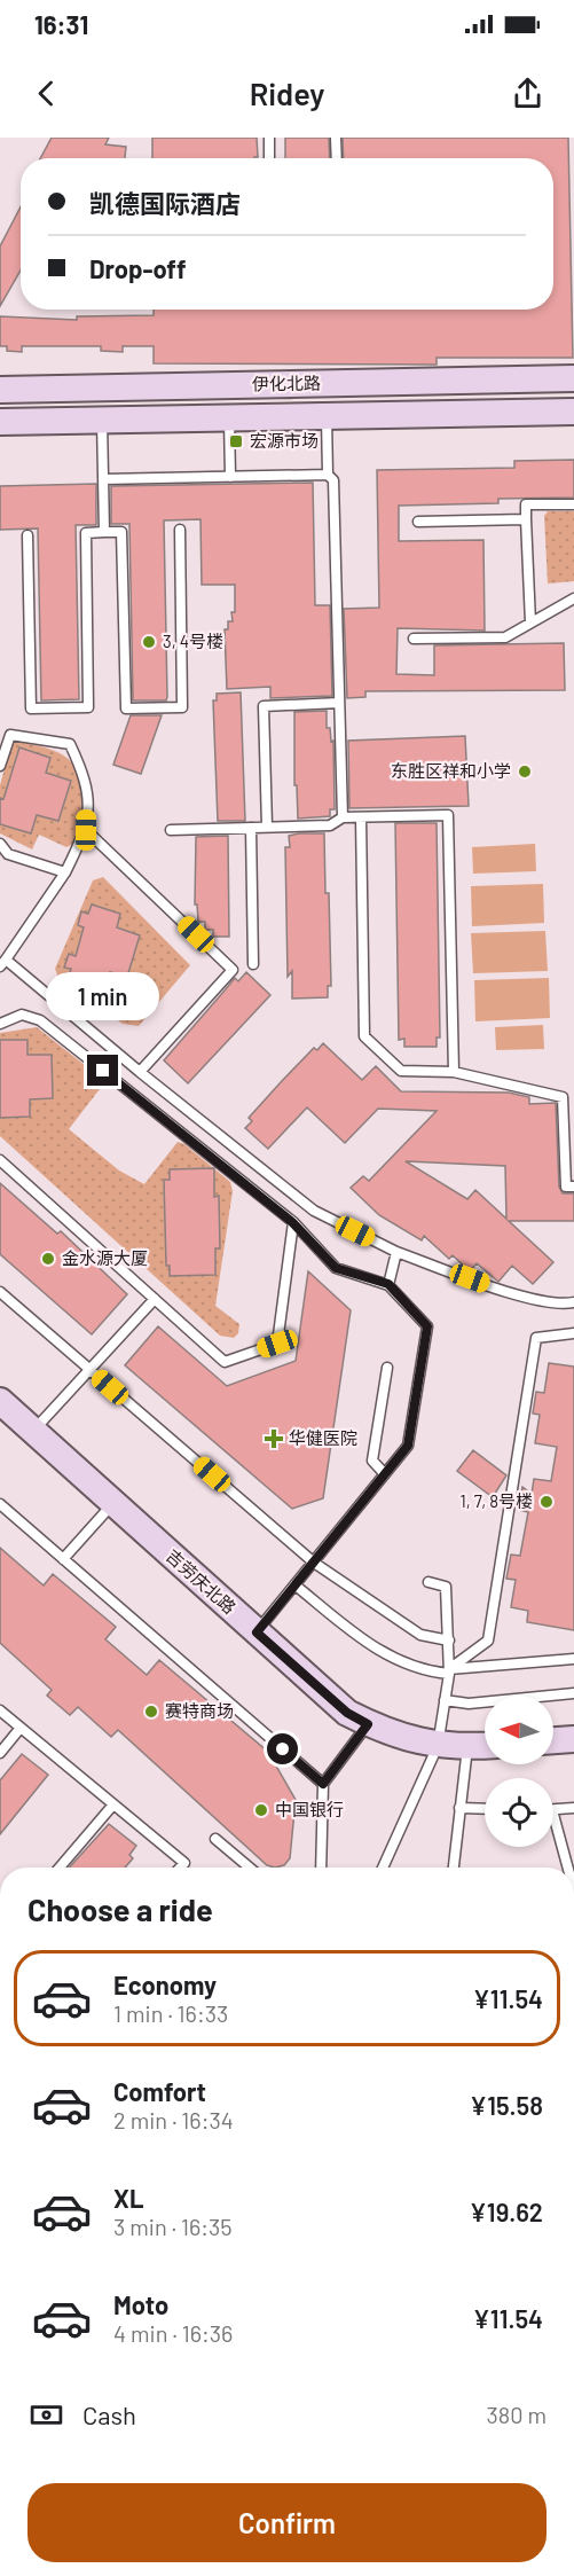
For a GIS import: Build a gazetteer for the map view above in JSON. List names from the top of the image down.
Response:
{
  "streets": {
    "street": ["伊化北路", "吉劳庆北路"]
  },
  "places": {
    "transit": ["宏源市场"],
    "other": [
      "3, 4号楼",
      "东胜区祥和小学",
      "金水源大厦",
      "1, 7, 8号楼",
      "赛特商场",
      "中国银行"
    ],
    "health": ["华健医院"]
  },
  "north": "left",
  "page": {
    "status": "16:31",
    "header": "Ridey",
    "banner": ["凯德国际酒店", "Drop-off"],
    "bubble": "1 min",
    "heading": "Choose a ride",
    "list": [
      {
        "name": "Economy",
        "note": "1 min · 16:33",
        "value": "¥11.54"
      },
      {
        "name": "Comfort",
        "note": "2 min · 16:34",
        "value": "¥15.58"
      },
      {
        "name": "XL",
        "note": "3 min · 16:35",
        "value": "¥19.62"
      },
      {
        "name": "Moto",
        "note": "4 min · 16:36",
        "value": "¥11.54"
      }
    ],
    "pay": ["Cash", "380 m"],
    "buttons": "Confirm"
  }
}
